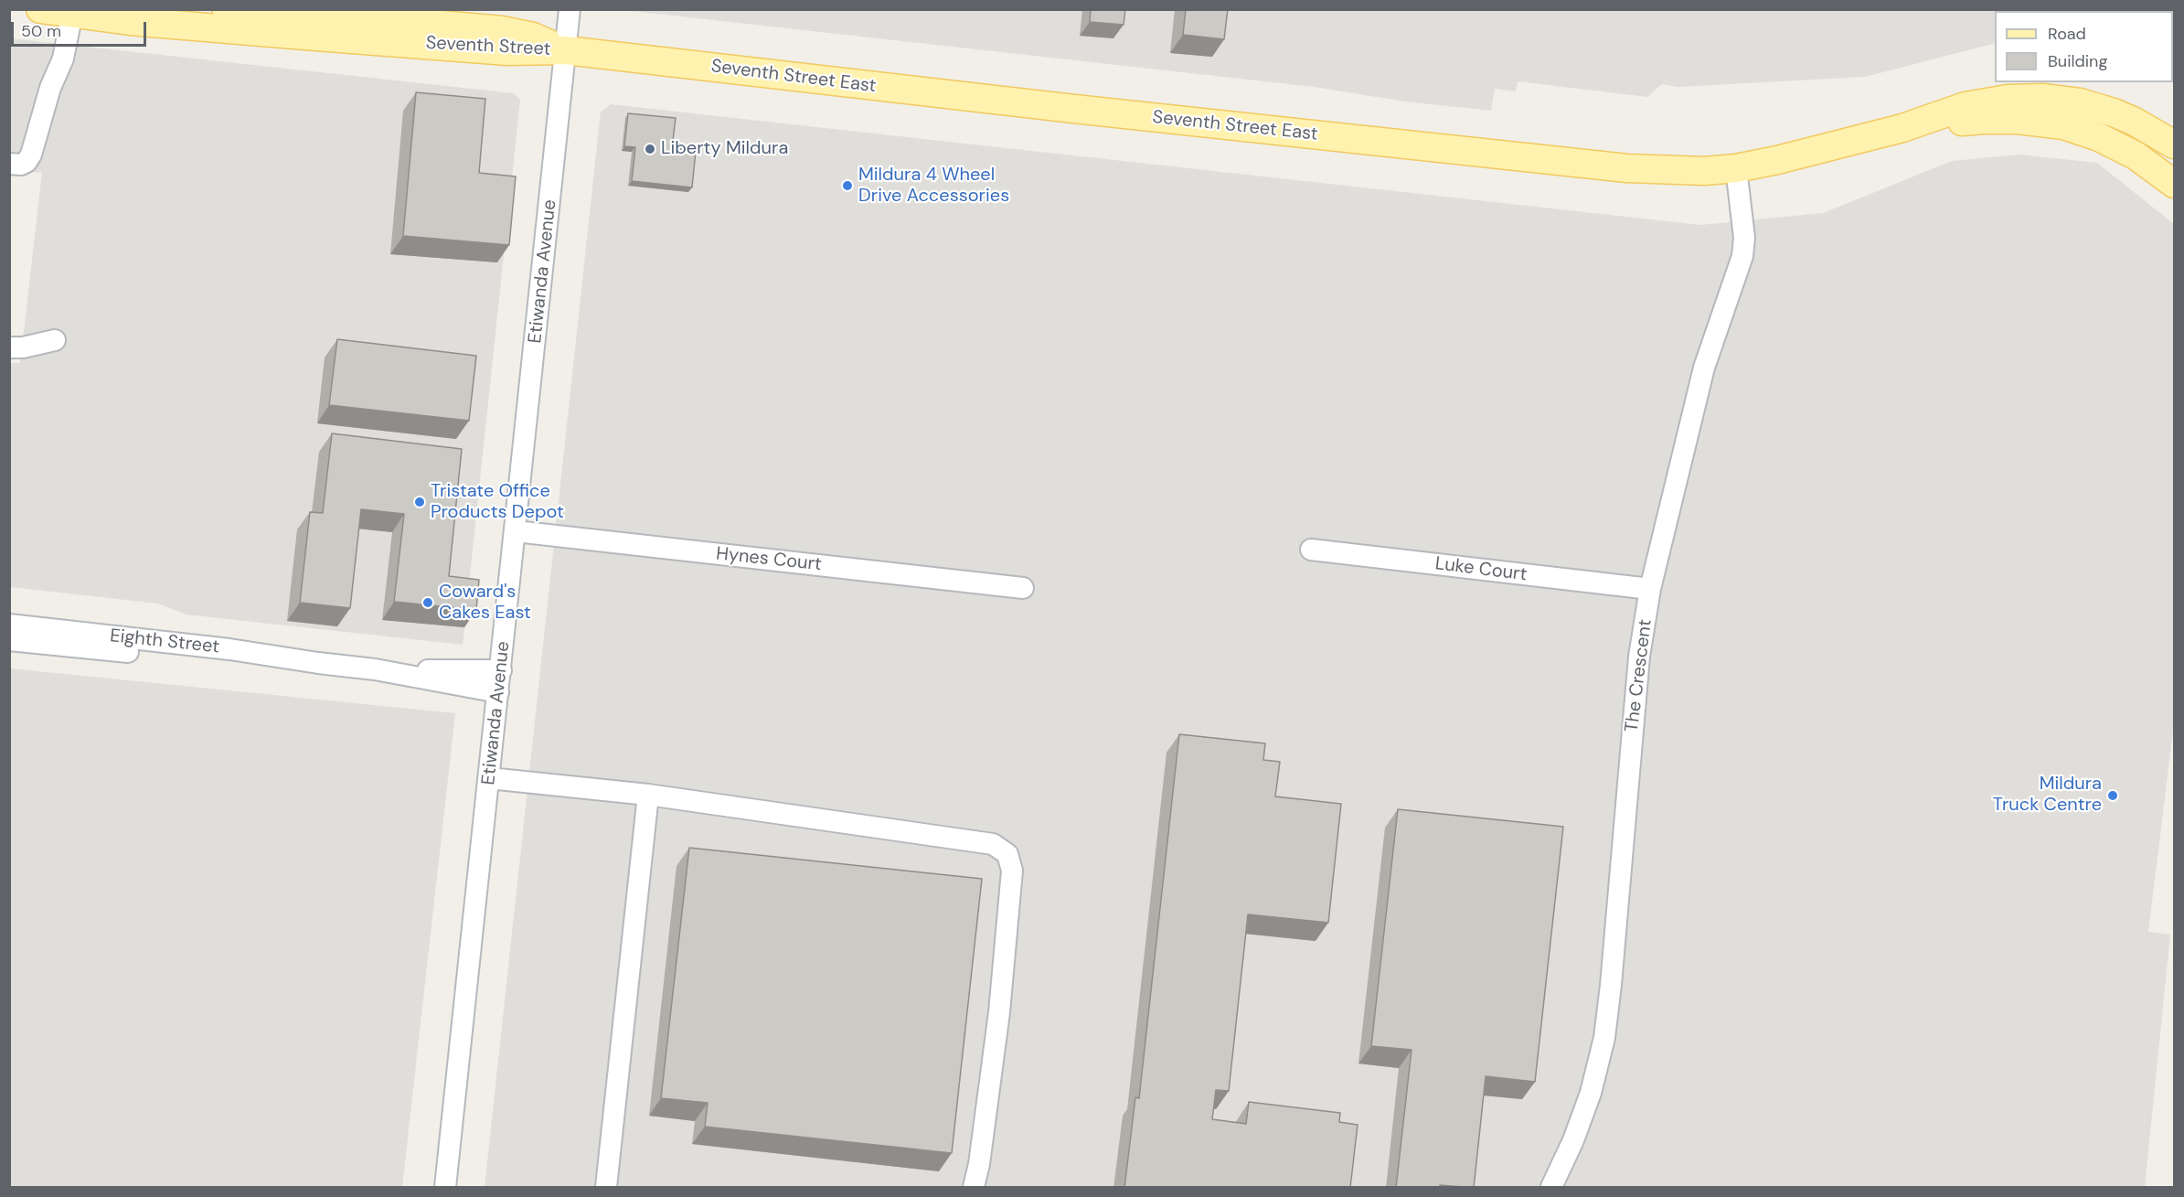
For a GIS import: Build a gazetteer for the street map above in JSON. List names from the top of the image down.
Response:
{
  "streets": {
    "main road": ["Seventh Street", "Seventh Street East"],
    "street": [
      "Etiwanda Avenue",
      "Hynes Court",
      "Luke Court",
      "Eighth Street",
      "The Crescent"
    ]
  },
  "crossings": [
    ["Seventh Street", "Seventh Street East"],
    ["Seventh Street", "Etiwanda Avenue"],
    ["Seventh Street East", "Etiwanda Avenue"],
    ["Seventh Street East", "The Crescent"],
    ["Etiwanda Avenue", "Hynes Court"],
    ["Etiwanda Avenue", "Eighth Street"],
    ["Luke Court", "The Crescent"]
  ],
  "places": [
    "Liberty Mildura",
    "Mildura 4 Wheel Drive Accessories",
    "Tristate Office Products Depot",
    "Coward's Cakes East",
    "Mildura Truck Centre"
  ],
  "legend": ["Road", "Building"],
  "scale_bar": "50 m"
}
